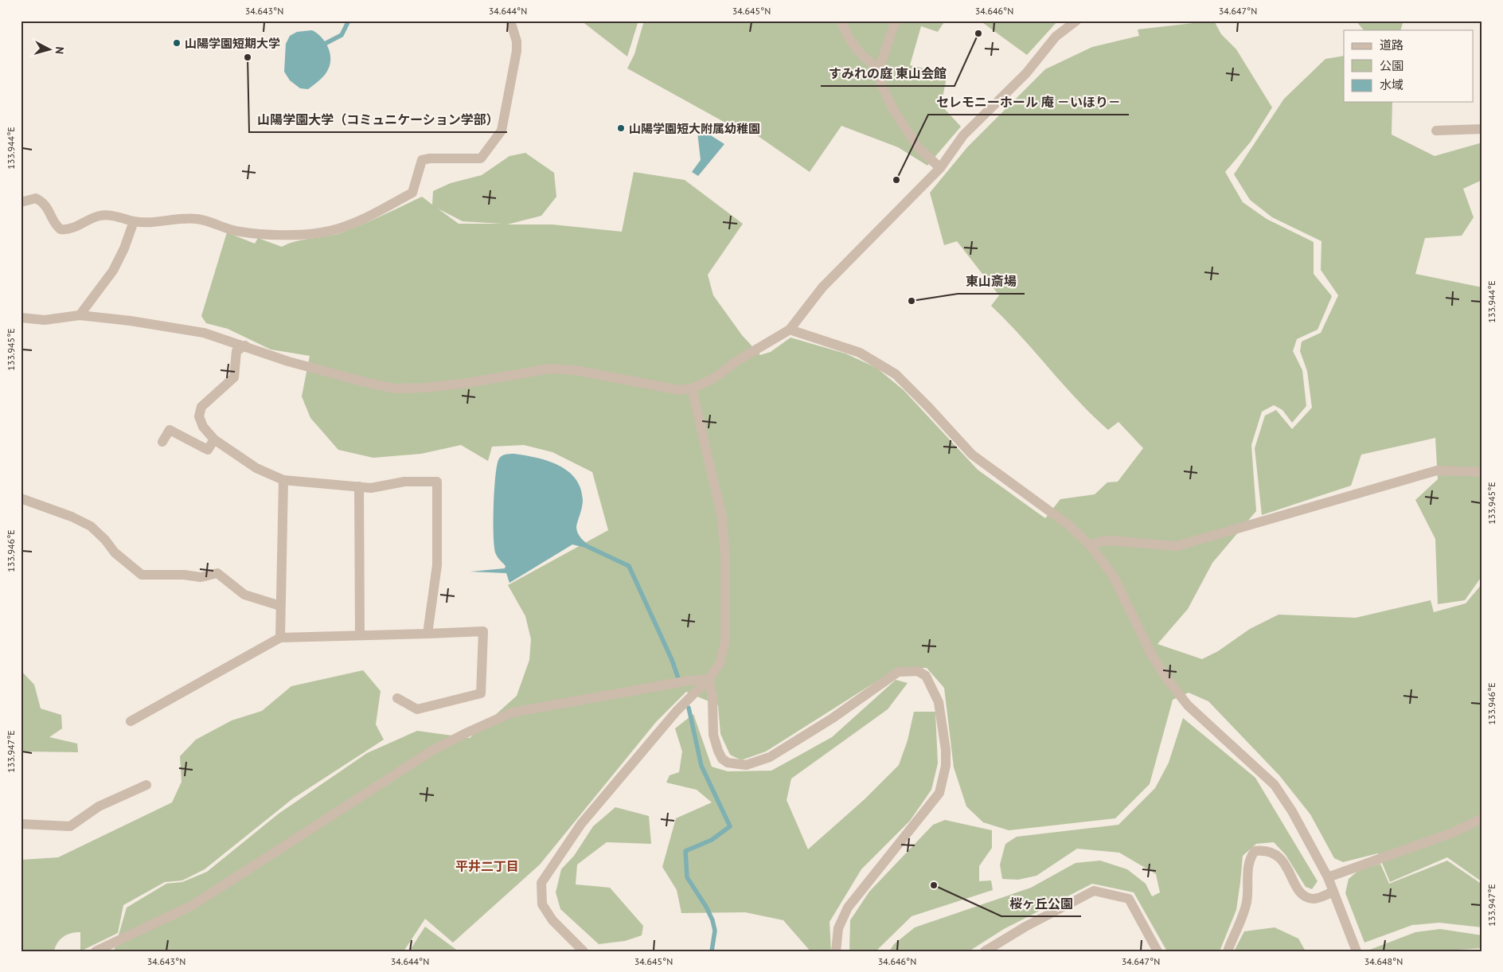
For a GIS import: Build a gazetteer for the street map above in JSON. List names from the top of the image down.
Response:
{
  "districts": ["平井二丁目"],
  "places": [
    "すみれの庭 東山会館",
    "山陽学園短期大学",
    "山陽学園大学（コミュニケーション学部）",
    "山陽学園短大附属幼稚園",
    "セレモニーホール 庵 －いほり－",
    "東山斎場",
    "桜ヶ丘公園"
  ],
  "legend": ["道路", "公園", "水域"],
  "north": "right",
  "coordinates": [
    "34.643°N",
    "34.644°N",
    "34.645°N",
    "34.646°N",
    "34.647°N",
    "133.944°E",
    "133.945°E",
    "133.946°E",
    "133.947°E",
    "34.648°N"
  ]
}
